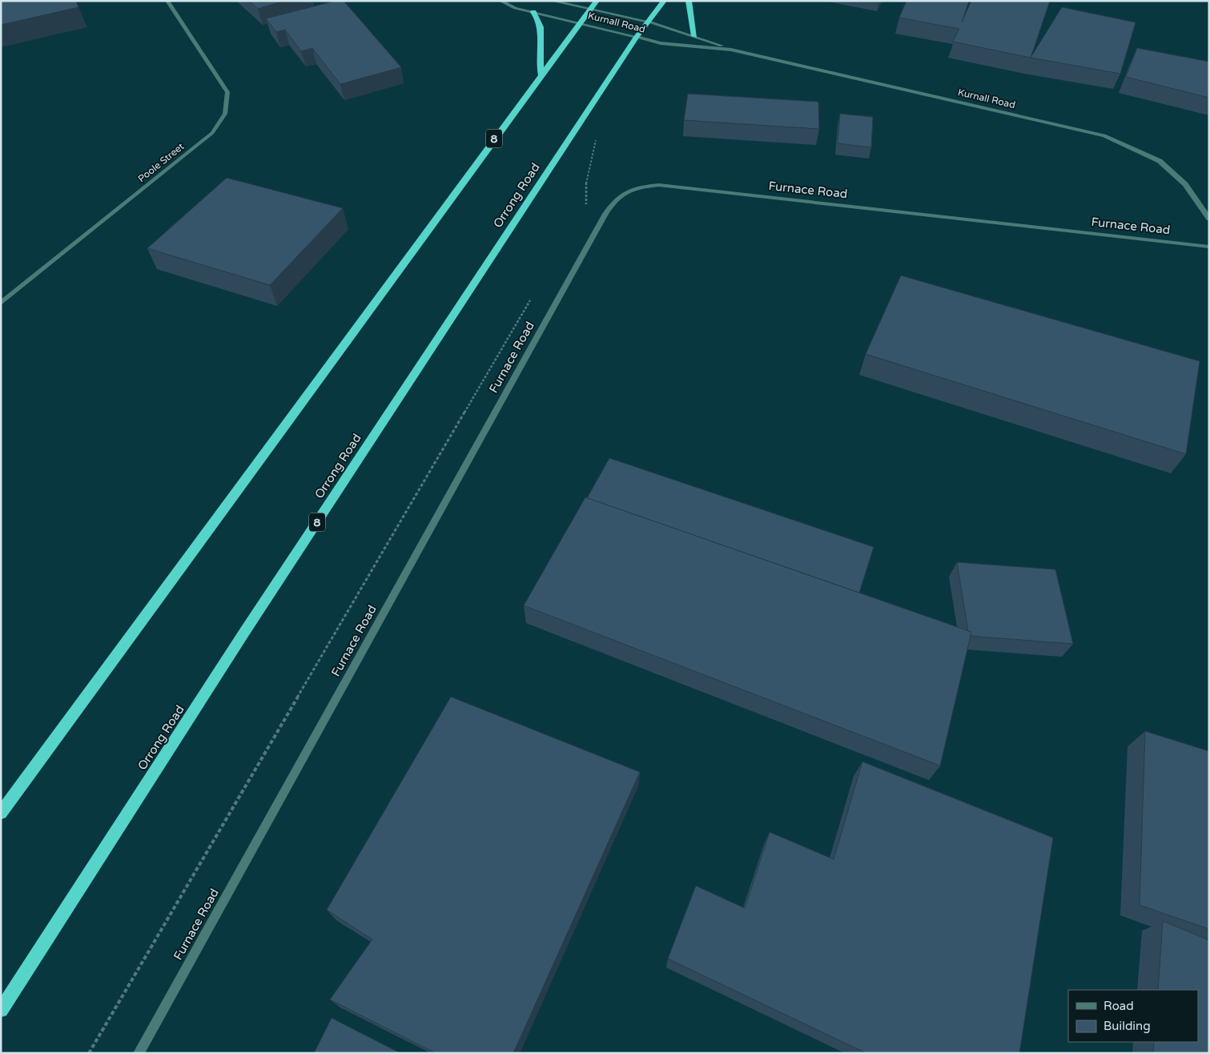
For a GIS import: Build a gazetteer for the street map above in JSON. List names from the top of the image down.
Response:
{
  "streets": {
    "highway": ["8", "Orrong Road"],
    "street": ["Kurnall Road", "Poole Street", "Furnace Road"]
  },
  "crossings": [
    ["Kurnall Road", "8"],
    ["Kurnall Road", "Orrong Road"]
  ],
  "legend": ["Road", "Building"]
}
